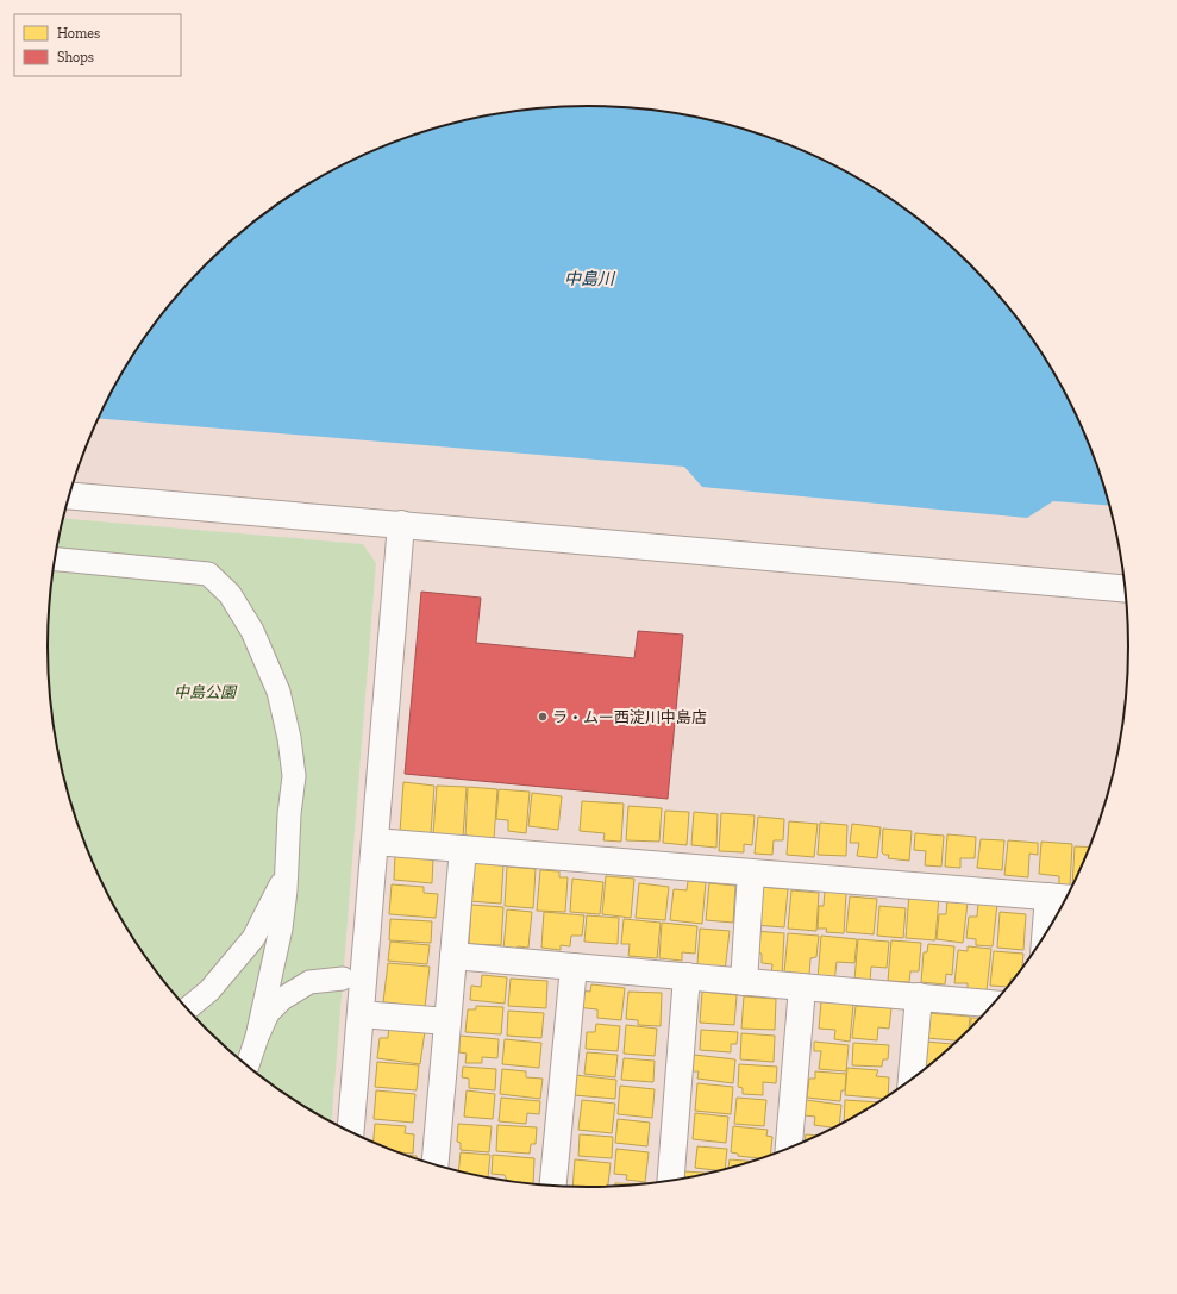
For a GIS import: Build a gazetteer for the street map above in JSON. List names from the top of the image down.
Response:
{
  "water": ["中島川"],
  "parks": ["中島公園"],
  "places": ["ラ・ムー西淀川中島店"],
  "legend": ["Homes", "Shops"]
}
